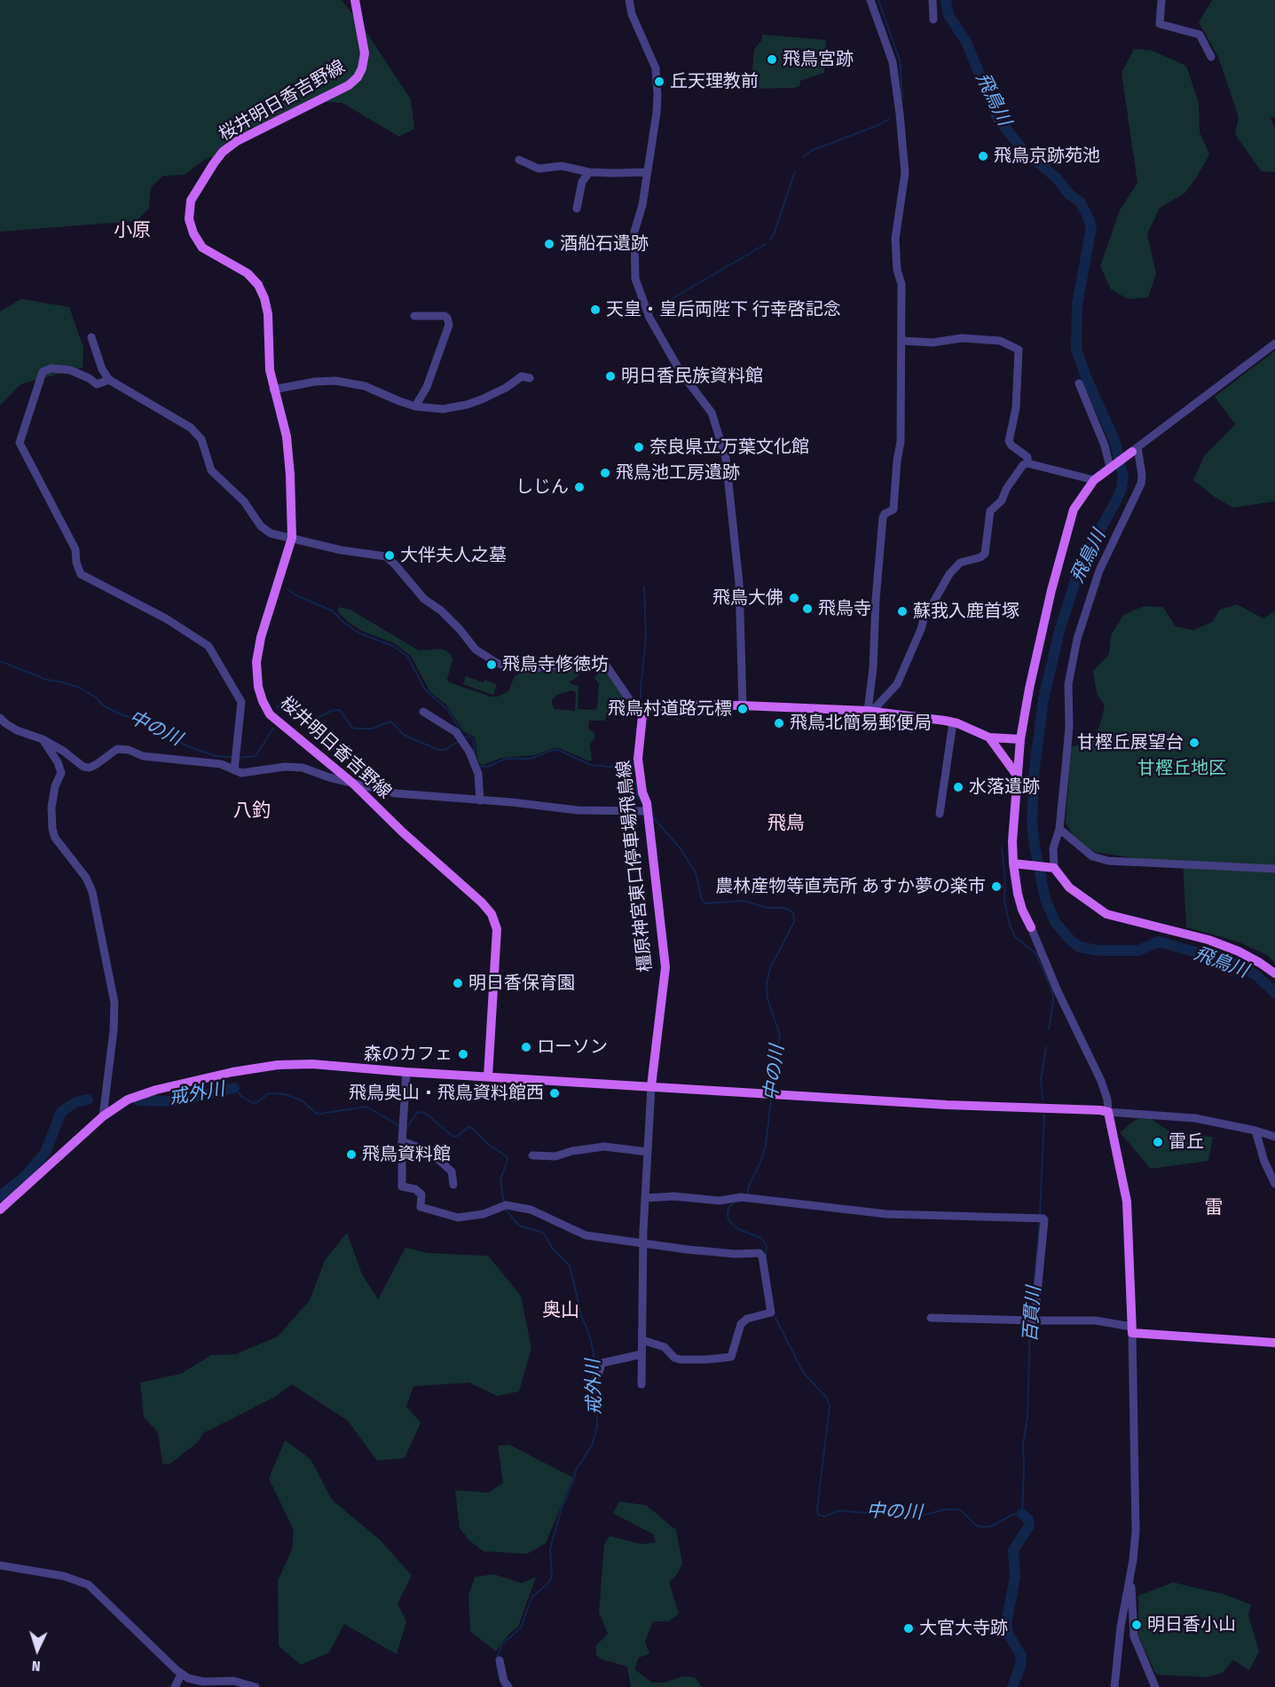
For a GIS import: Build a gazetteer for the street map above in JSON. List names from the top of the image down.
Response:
{
  "streets": {
    "main road": ["桜井明日香吉野線", "橿原神宮東口停車場飛鳥線"]
  },
  "districts": [
    "小原",
    "八釣",
    "飛鳥",
    "雷",
    "奥山"
  ],
  "water": [
    "飛鳥川",
    "中の川",
    "戒外川",
    "百貫川"
  ],
  "parks": ["甘樫丘地区"],
  "places": [
    "飛鳥宮跡",
    "丘天理教前",
    "飛鳥京跡苑池",
    "酒船石遺跡",
    "天皇・皇后両陛下 行幸啓記念",
    "明日香民族資料館",
    "奈良県立万葉文化館",
    "飛鳥池工房遺跡",
    "しじん",
    "大伴夫人之墓",
    "飛鳥大佛",
    "飛鳥寺",
    "蘇我入鹿首塚",
    "飛鳥寺修徳坊",
    "飛鳥村道路元標",
    "飛鳥北簡易郵便局",
    "甘樫丘展望台",
    "水落遺跡",
    "農林産物等直売所 あすか夢の楽市",
    "明日香保育園",
    "ローソン",
    "森のカフェ",
    "飛鳥奥山・飛鳥資料館西",
    "雷丘",
    "飛鳥資料館",
    "明日香小山",
    "大官大寺跡"
  ],
  "north": "bottom"
}
